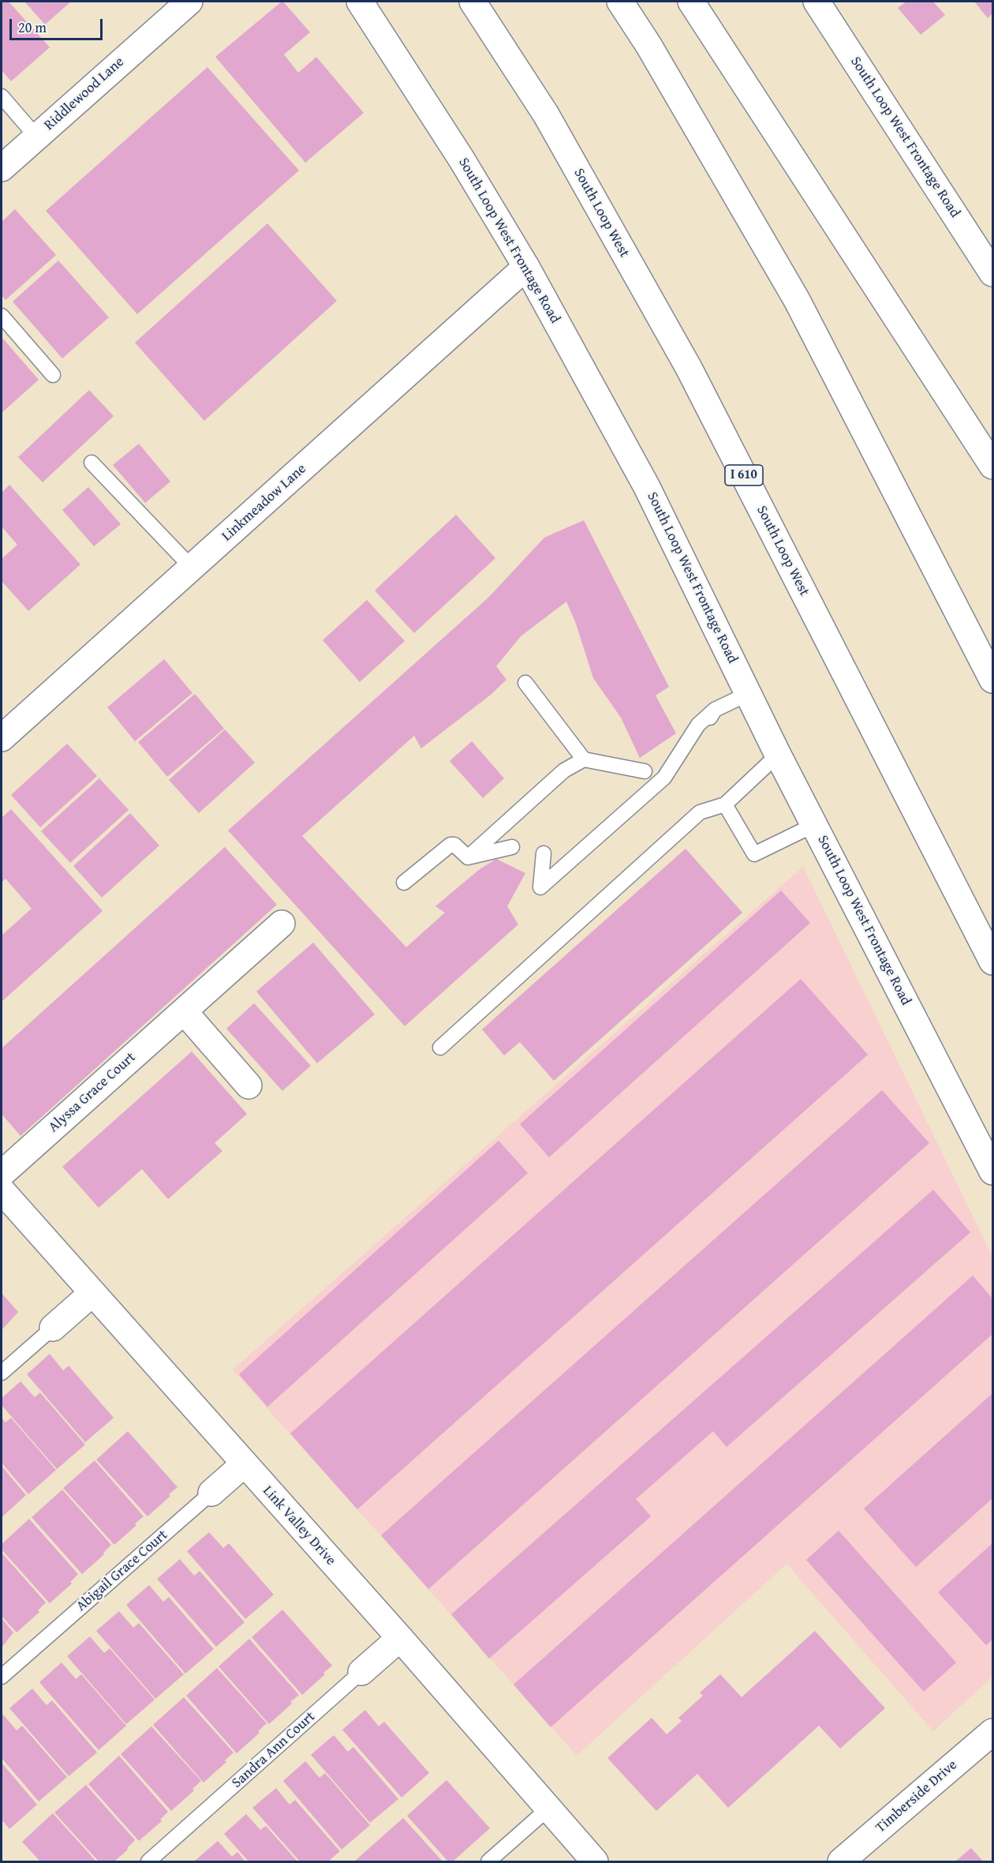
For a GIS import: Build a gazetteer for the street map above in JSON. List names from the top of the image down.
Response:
{
  "streets": {
    "main road": [
      "Riddlewood Lane",
      "South Loop West Frontage Road",
      "South Loop West",
      "I 610",
      "Linkmeadow Lane",
      "Alyssa Grace Court",
      "Link Valley Drive",
      "Abigail Grace Court",
      "Sandra Ann Court",
      "Timberside Drive"
    ]
  },
  "crossings": [
    ["South Loop West Frontage Road", "Linkmeadow Lane"],
    ["Link Valley Drive", "Abigail Grace Court"],
    ["Link Valley Drive", "Sandra Ann Court"]
  ],
  "scale_bar": "20 m"
}
